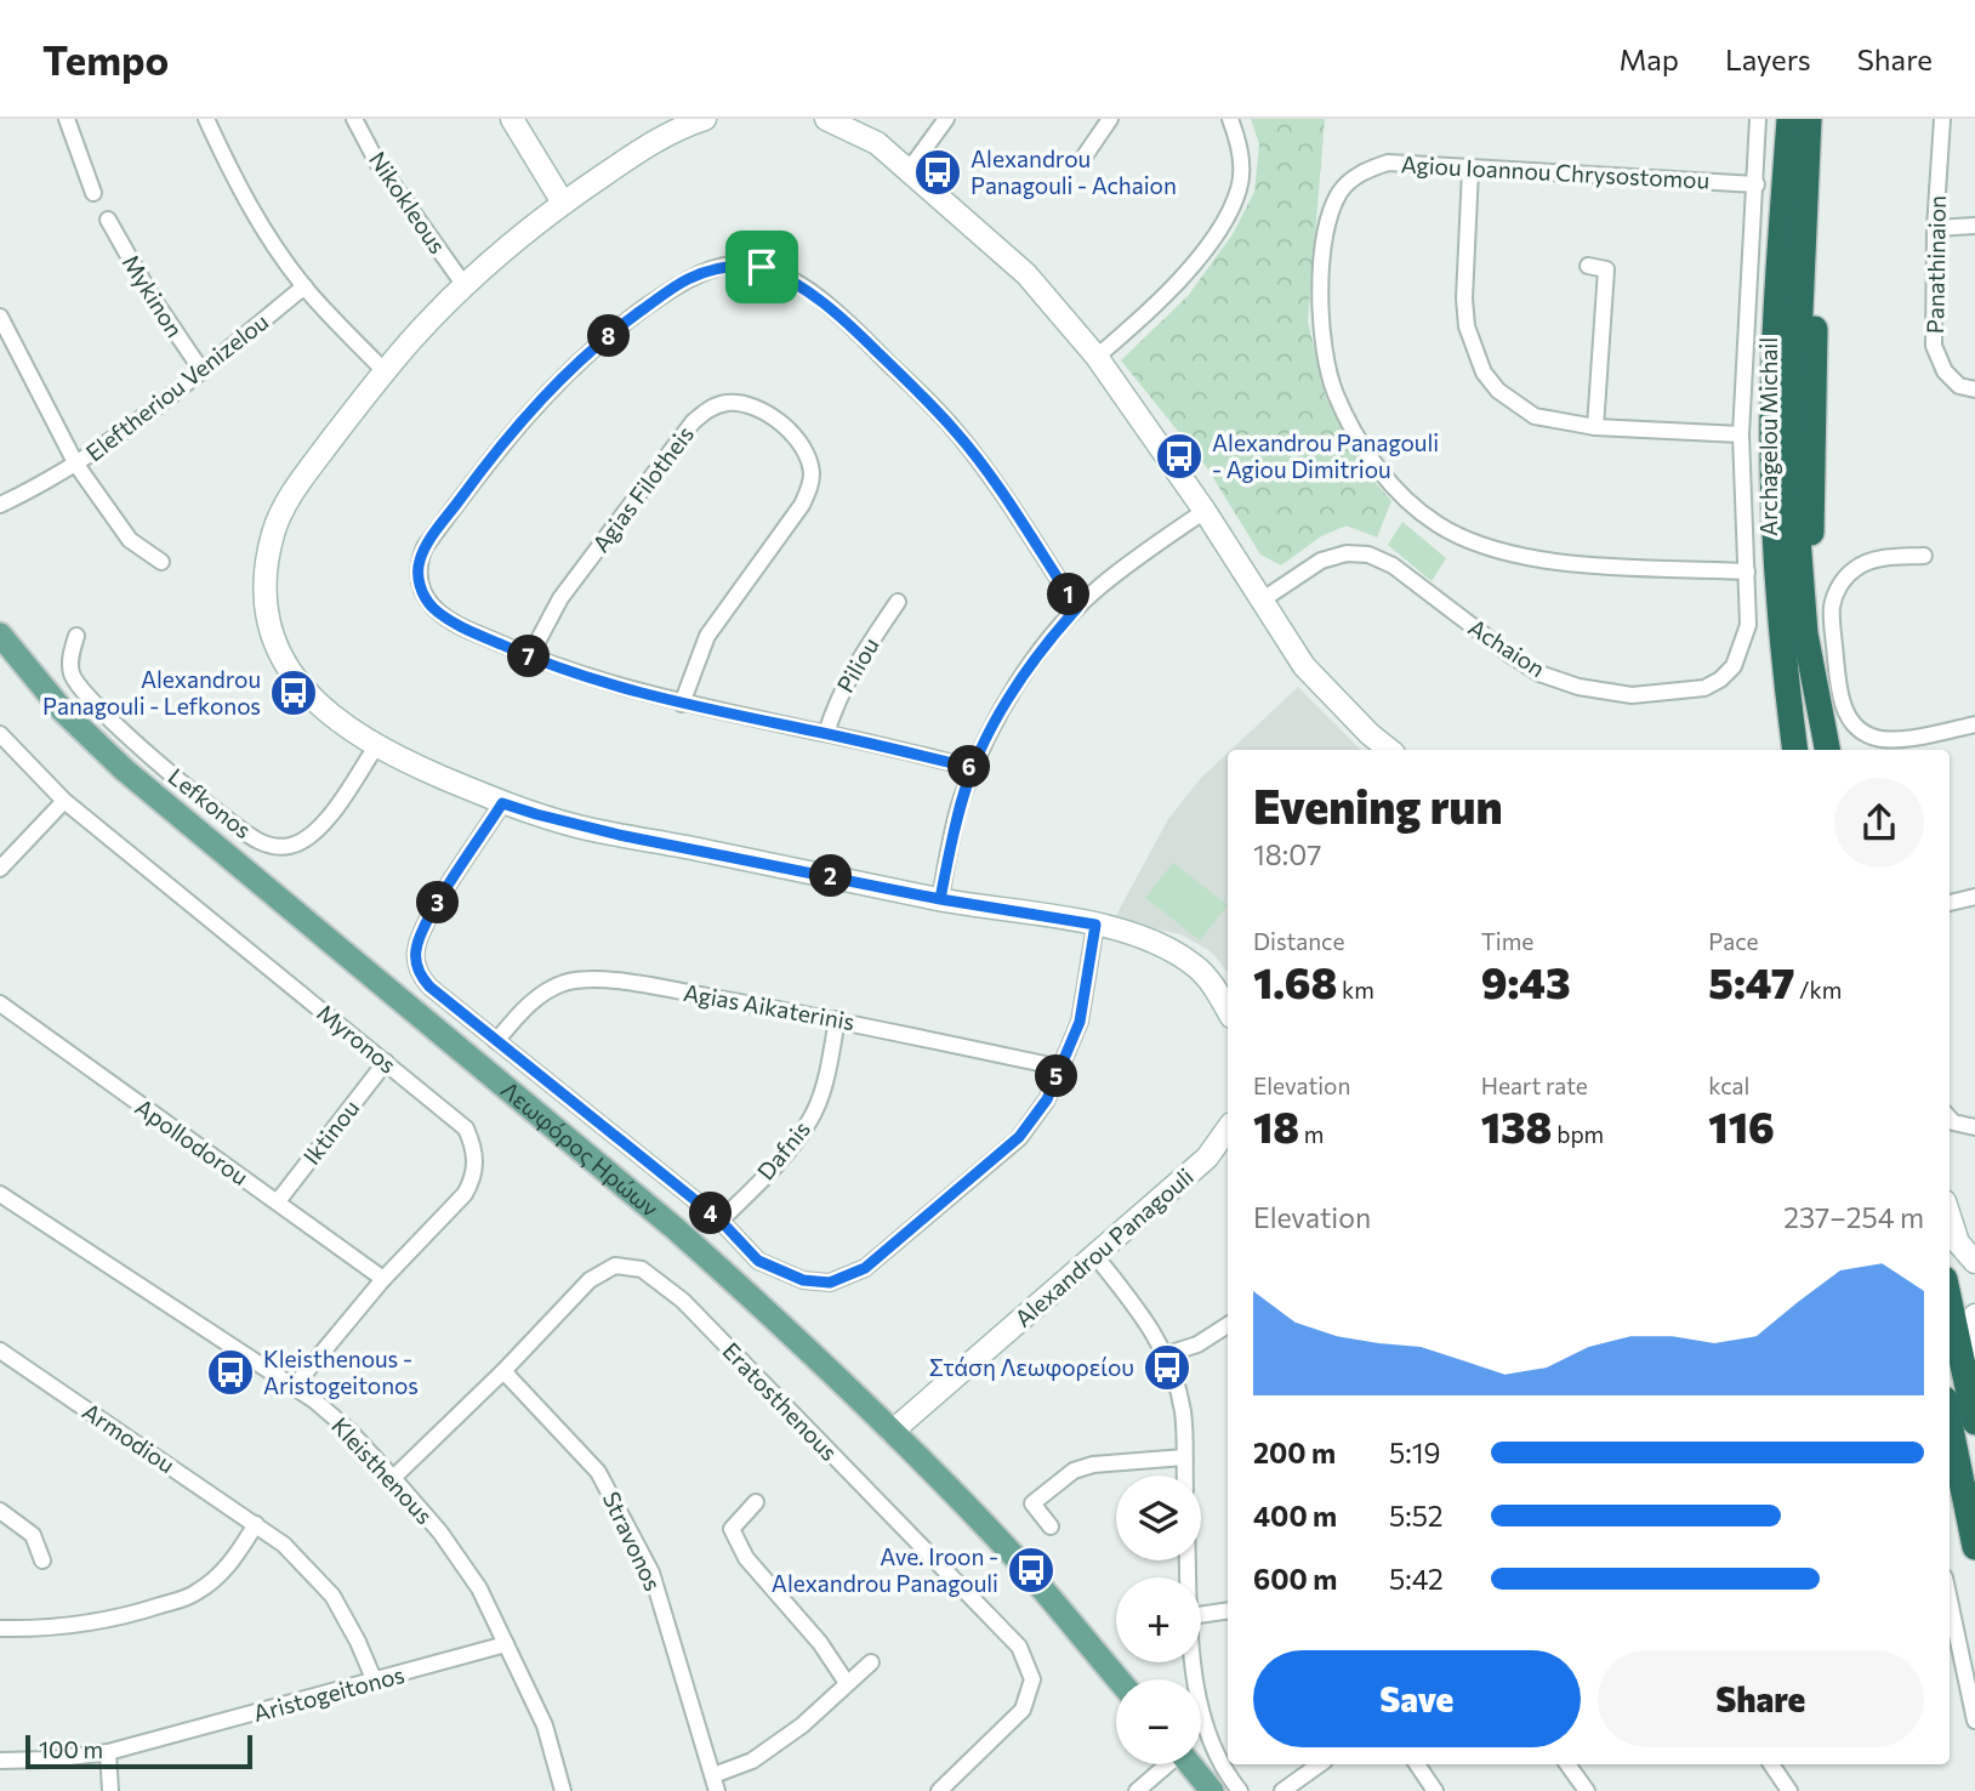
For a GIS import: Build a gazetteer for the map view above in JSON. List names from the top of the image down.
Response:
{
  "streets": {
    "highway": ["Archagelou Michail"],
    "main road": ["Λεωφόρος Ηρώων"],
    "street": [
      "Agiou Ioannou Chrysostomou",
      "Nikokleous",
      "Panathinaion",
      "Mykinon",
      "Eleftheriou Venizelou",
      "Agias Filotheis",
      "Achaion",
      "Piliou",
      "Lefkonos",
      "Agias Aikaterinis",
      "Myronos",
      "Iktinou",
      "Apollodorou",
      "Dafnis",
      "Alexandrou Panagouli",
      "Eratosthenous",
      "Armodiou",
      "Kleisthenous",
      "Stravonos",
      "Aristogeitonos"
    ]
  },
  "crossings": [
    ["Agiou Ioannou Chrysostomou", "Achaion"],
    ["Mykinon", "Eleftheriou Venizelou"],
    ["Agias Aikaterinis", "Dafnis"],
    ["Myronos", "Iktinou"],
    ["Myronos", "Apollodorou"],
    ["Myronos", "Kleisthenous"],
    ["Iktinou", "Apollodorou"],
    ["Λεωφόρος Ηρώων", "Alexandrou Panagouli"],
    ["Eratosthenous", "Kleisthenous"],
    ["Eratosthenous", "Stravonos"],
    ["Armodiou", "Aristogeitonos"],
    ["Kleisthenous", "Aristogeitonos"]
  ],
  "places": {
    "bus stop": [
      "Alexandrou Panagouli - Achaion",
      "Alexandrou Panagouli - Agiou Dimitriou",
      "Alexandrou Panagouli - Lefkonos",
      "Στάση Λεωφορείου",
      "Kleisthenous - Aristogeitonos",
      "Ave. Iroon - Alexandrou Panagouli"
    ]
  },
  "scale_bar": "100 m",
  "page": {
    "header": "Tempo",
    "nav": ["Map", "Layers", "Share"],
    "pins": [
      "8",
      "1",
      "7",
      "6",
      "2",
      "3",
      "5",
      "4"
    ],
    "heading": ["Evening run", "18:07"],
    "stats": [
      ["Distance", "1.68 km"],
      ["Time", "9:43"],
      ["Pace", "5:47 /km"],
      ["Elevation", "18 m"],
      ["Heart rate", "138 bpm"],
      ["kcal", "116"]
    ],
    "chart": ["Elevation", "237–254 m"],
    "list": [
      {
        "name": "200 m",
        "note": "5:19"
      },
      {
        "name": "400 m",
        "note": "5:52"
      },
      {
        "name": "600 m",
        "note": "5:42"
      }
    ],
    "map_buttons": ["+", "−"],
    "buttons": ["Save", "Share"],
    "scale": "100 m"
  }
}
